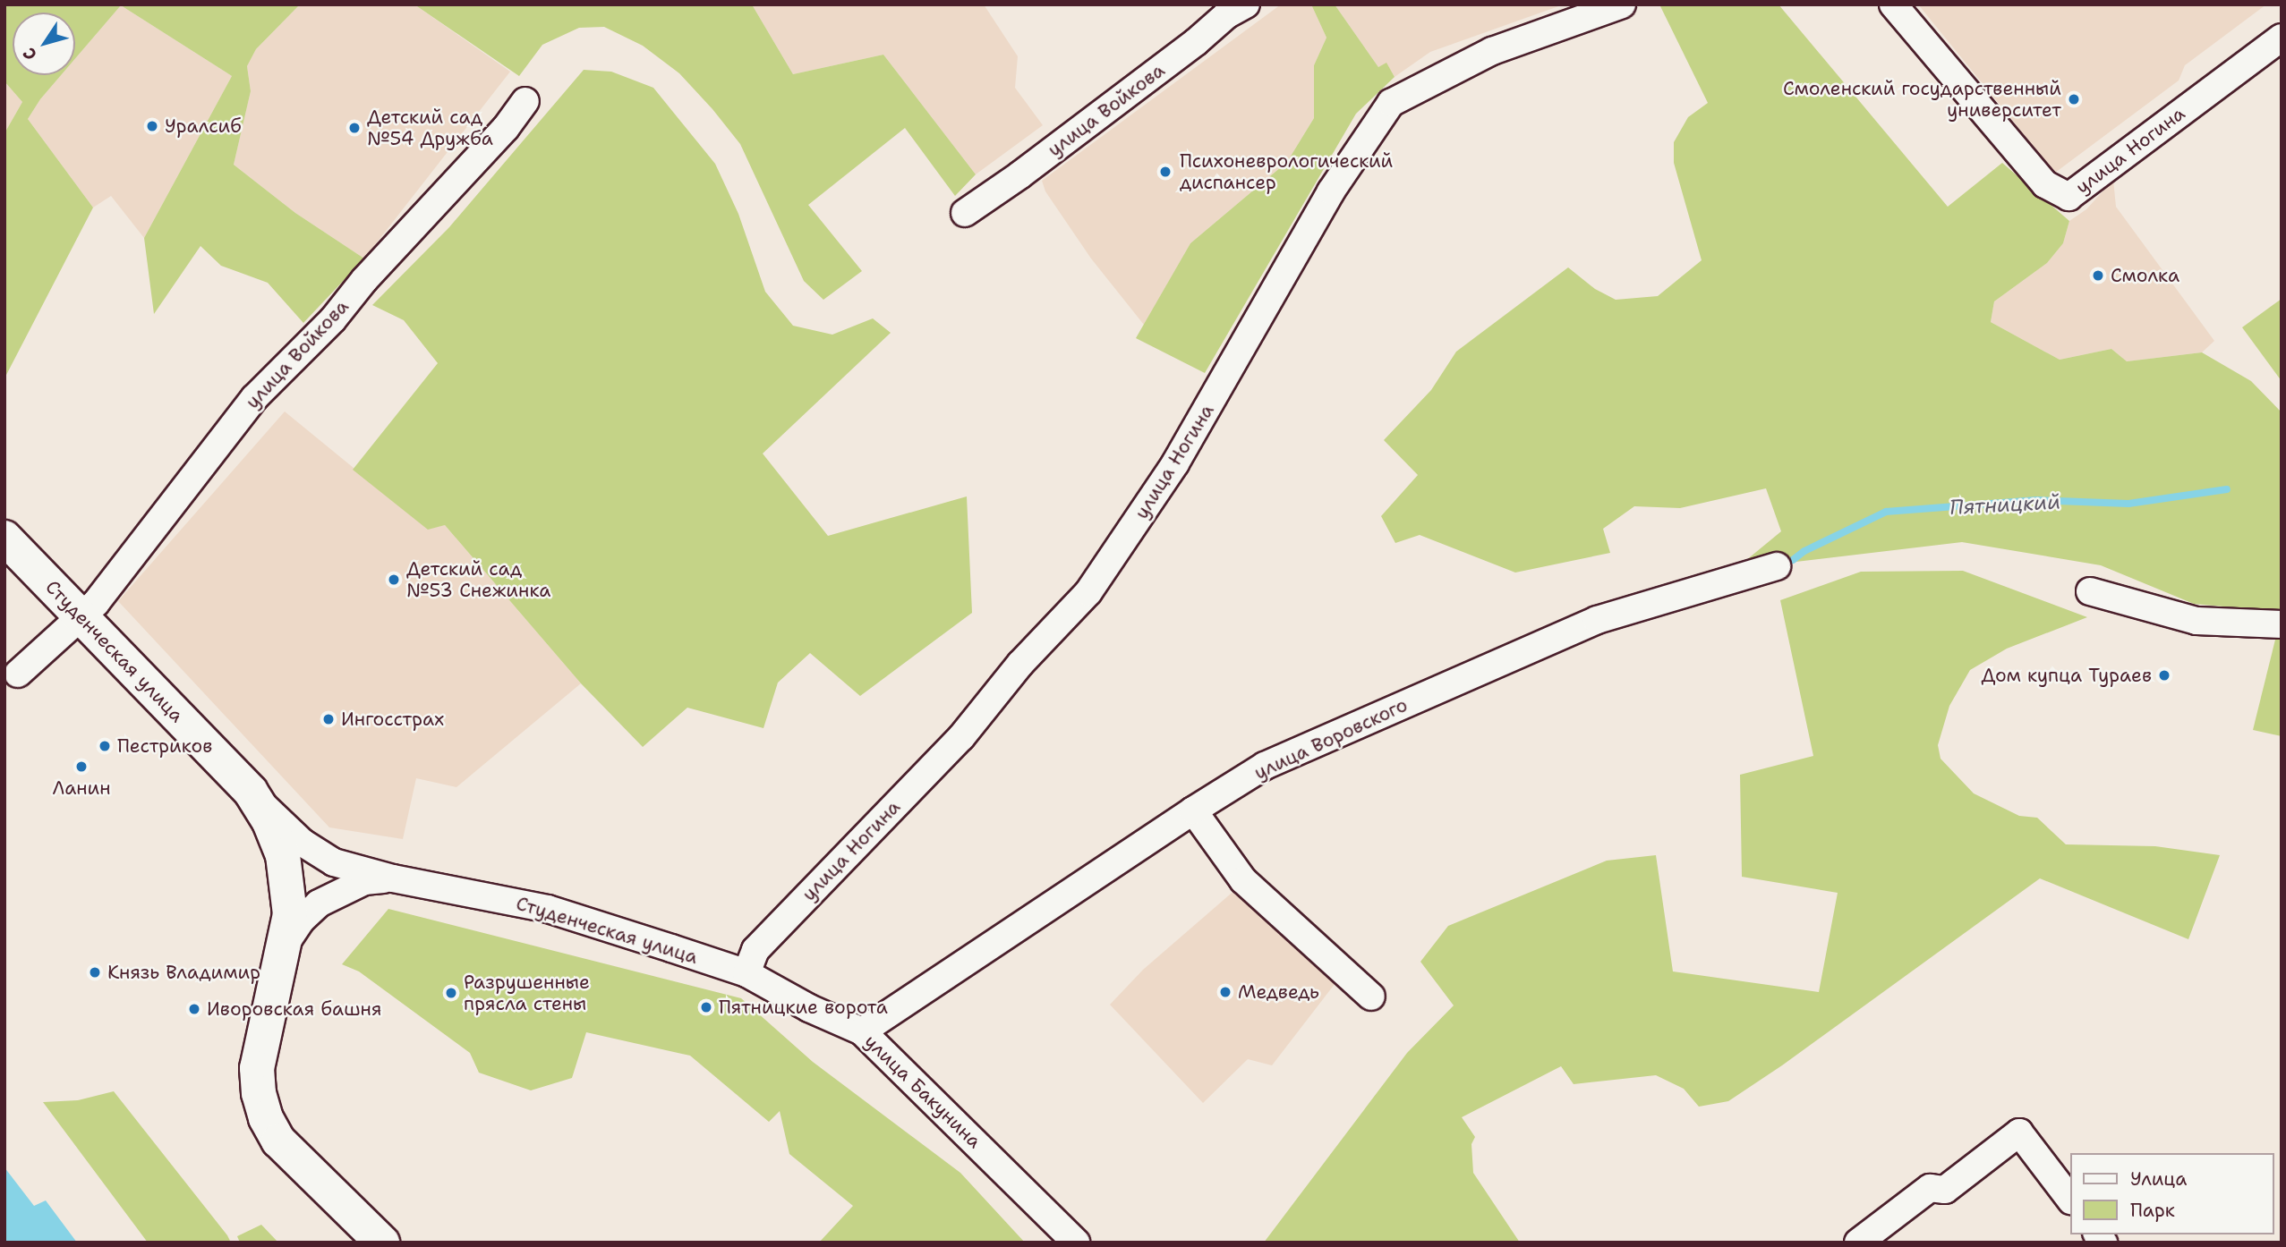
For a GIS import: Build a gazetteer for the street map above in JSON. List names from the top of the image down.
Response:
{
  "streets": {
    "main road": ["Студенческая улица"],
    "street": [
      "улица Войкова",
      "улица Ногина",
      "улица Воровского",
      "улица Бакунина"
    ]
  },
  "crossings": [
    ["улица Войкова", "Студенческая улица"],
    ["улица Ногина", "Студенческая улица"],
    ["улица Ногина", "улица Бакунина"],
    ["Студенческая улица", "улица Бакунина"],
    ["улица Воровского", "улица Бакунина"]
  ],
  "water": ["Пятницкий"],
  "places": [
    "Смоленский государственный университет",
    "Уралсиб",
    "Детский сад №54 Дружба",
    "Психоневрологический диспансер",
    "Смолка",
    "Детский сад №53 Снежинка",
    "Дом купца Тураев",
    "Ингосстрах",
    "Пестриков",
    "Ланин",
    "Князь Владимир",
    "Медведь",
    "Разрушенные прясла стены",
    "Пятницкие ворота",
    "Иворовская башня"
  ],
  "legend": ["Улица", "Парк"],
  "north": "bottom left"
}
